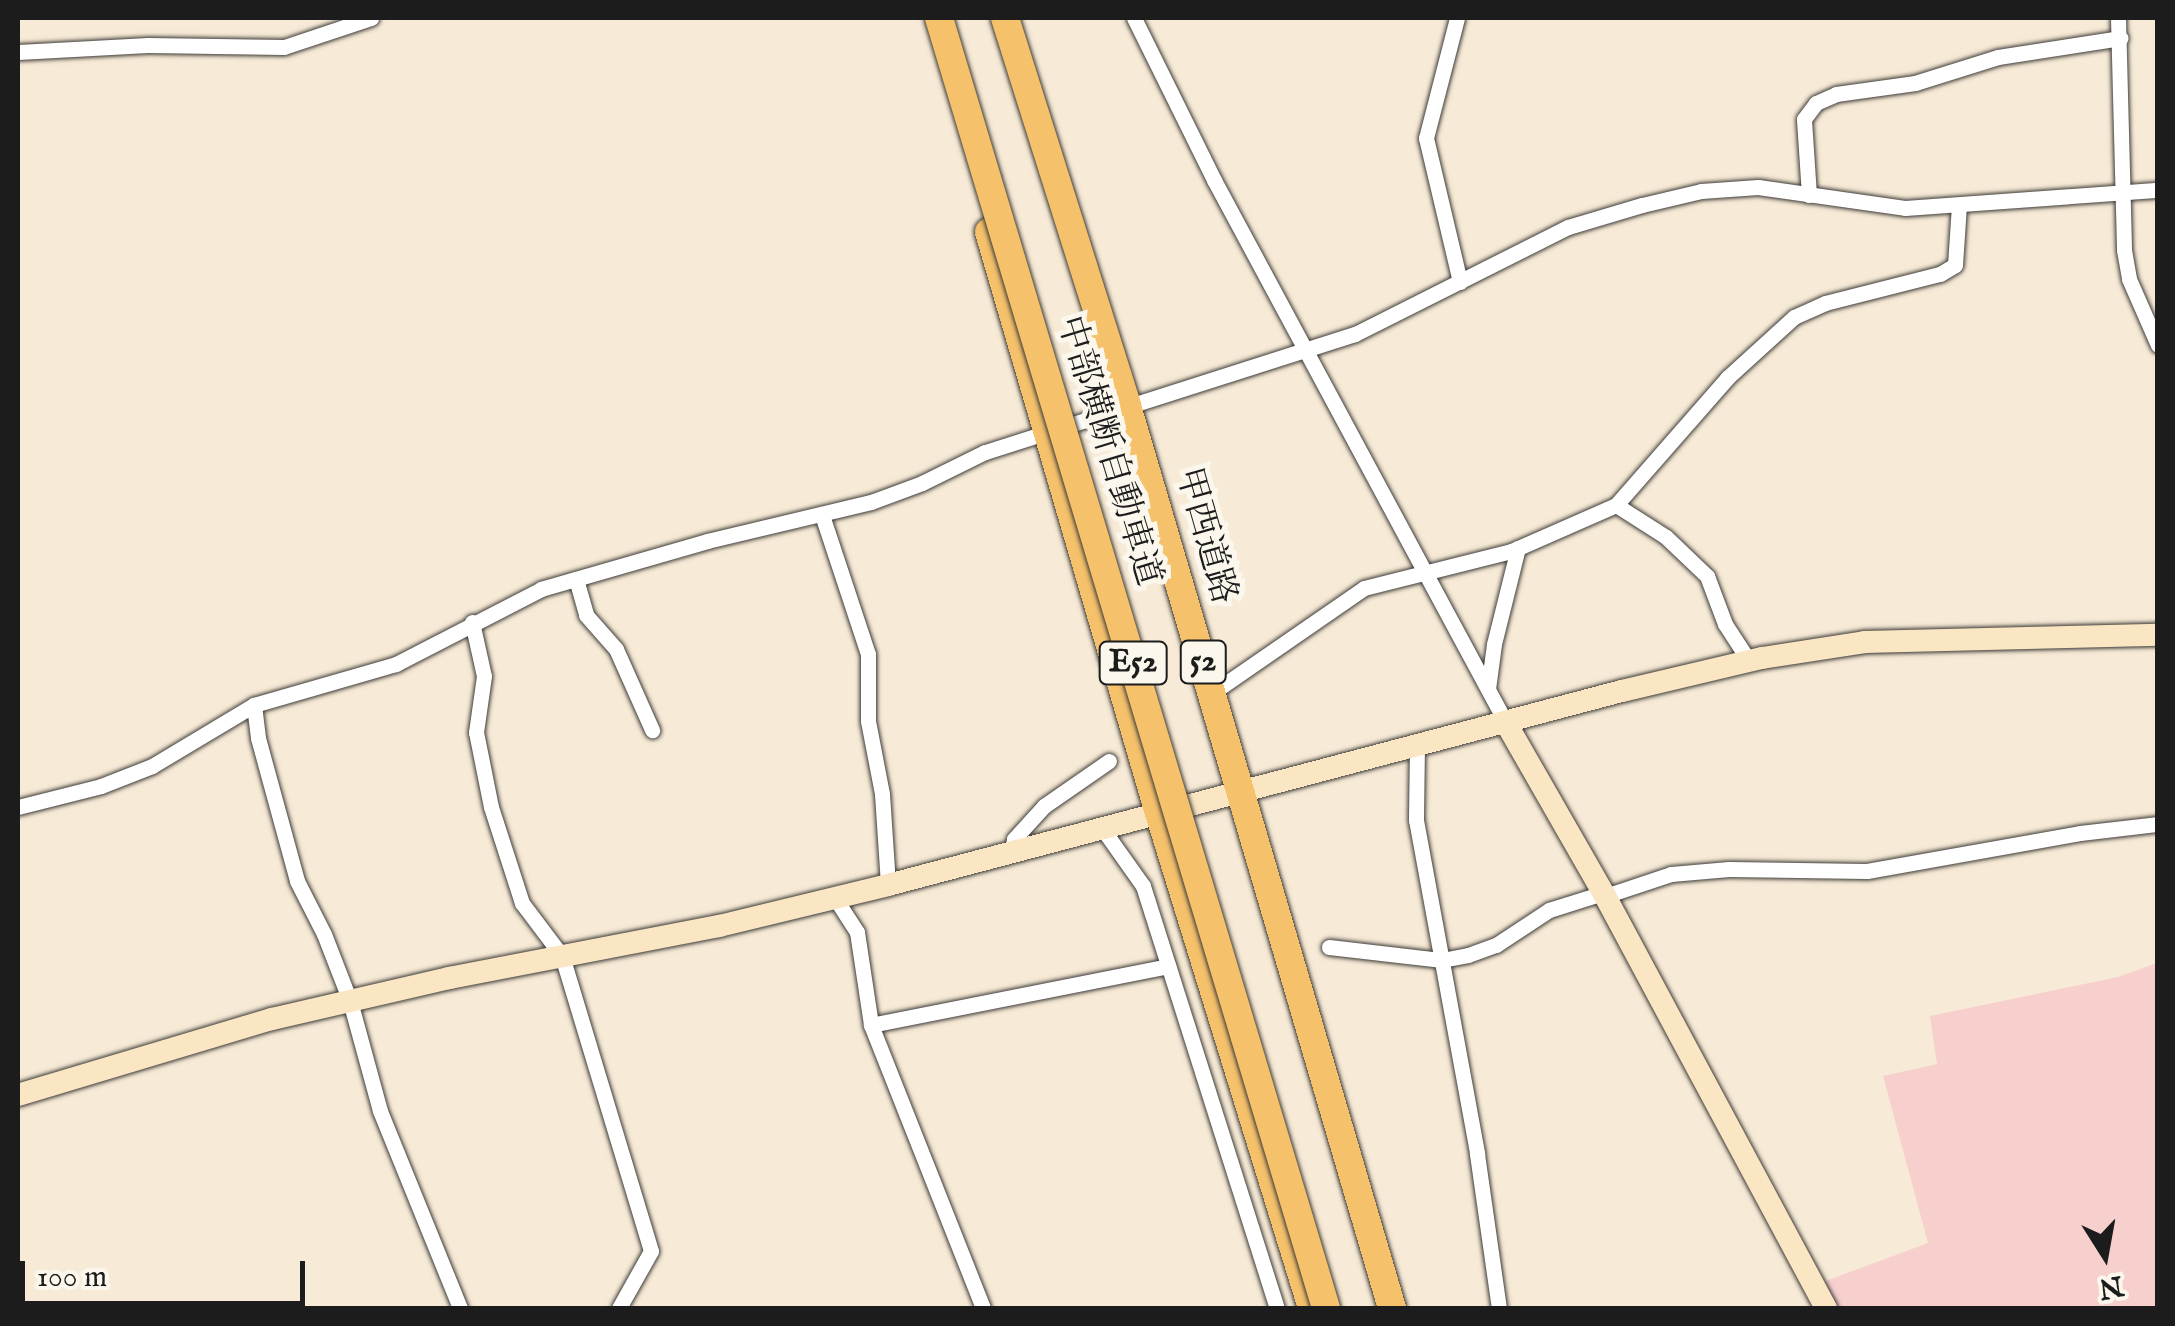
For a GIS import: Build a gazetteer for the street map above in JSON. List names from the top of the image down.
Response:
{
  "streets": {
    "highway": [
      "中部横断自動車道",
      "甲西道路",
      "52",
      "E52"
    ]
  },
  "scale_bar": "100 m",
  "north": "bottom"
}
